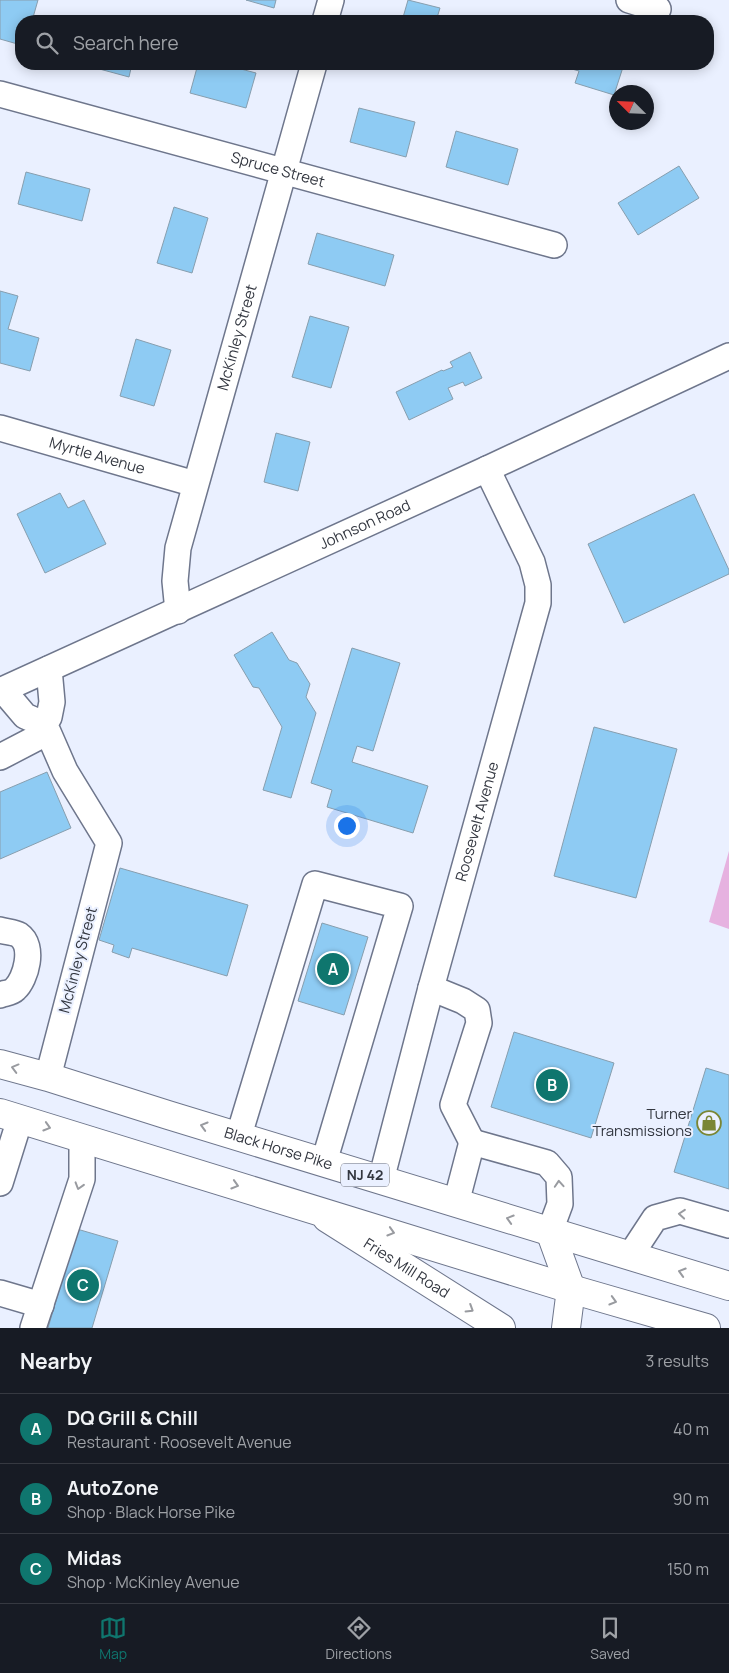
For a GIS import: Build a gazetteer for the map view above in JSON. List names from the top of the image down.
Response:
{
  "streets": {
    "main road": ["Black Horse Pike", "NJ 42", "Fries Mill Road"],
    "street": [
      "Spruce Street",
      "McKinley Street",
      "Myrtle Avenue",
      "Johnson Road",
      "Roosevelt Avenue"
    ]
  },
  "crossings": [
    ["Spruce Street", "McKinley Street"],
    ["McKinley Street", "Myrtle Avenue"],
    ["McKinley Street", "Johnson Road"],
    ["McKinley Street", "Black Horse Pike"],
    ["Johnson Road", "Roosevelt Avenue"],
    ["Roosevelt Avenue", "Black Horse Pike"]
  ],
  "places": {
    "shop": ["Turner Transmissions"]
  },
  "north": "top left",
  "page": {
    "search": "Search here",
    "pins": ["A", "B", "C"],
    "heading": ["Nearby", "3 results"],
    "list": [
      {
        "mark": "A",
        "name": "DQ Grill & Chill",
        "note": "Restaurant · Roosevelt Avenue",
        "value": "40 m"
      },
      {
        "mark": "B",
        "name": "AutoZone",
        "note": "Shop · Black Horse Pike",
        "value": "90 m"
      },
      {
        "mark": "C",
        "name": "Midas",
        "note": "Shop · McKinley Avenue",
        "value": "150 m"
      }
    ],
    "nav": ["Map", "Directions", "Saved"]
  }
}
